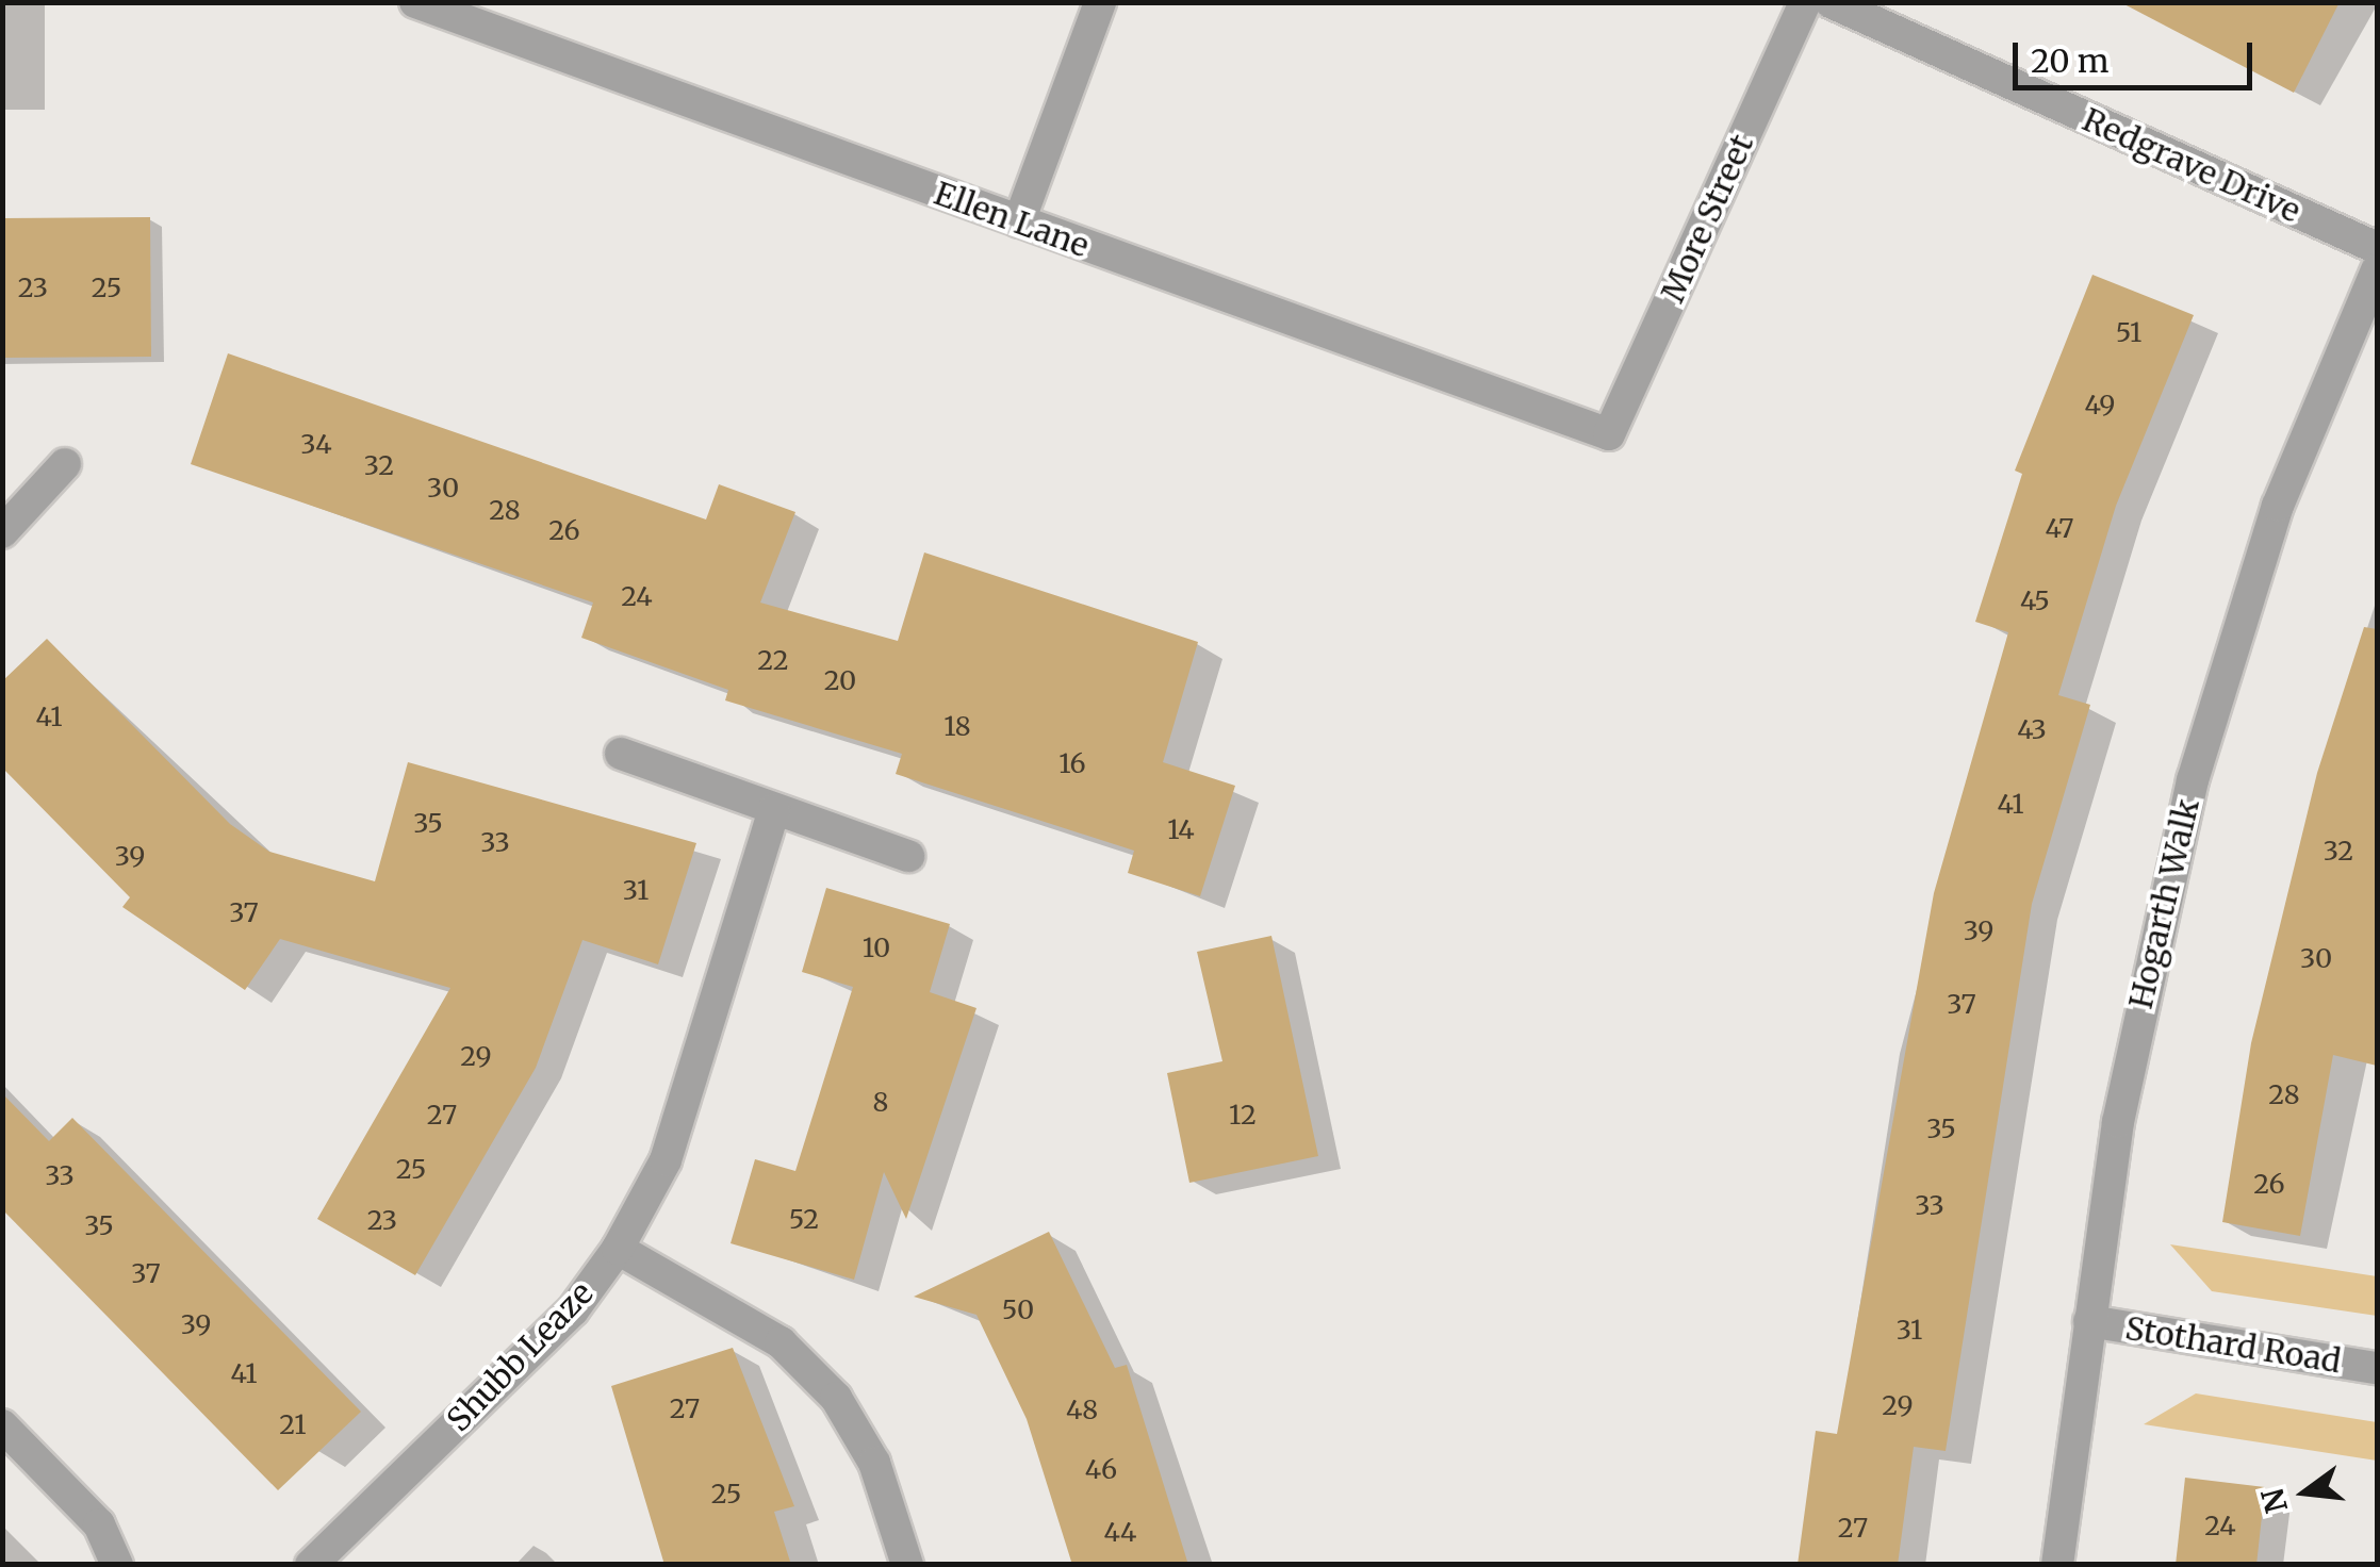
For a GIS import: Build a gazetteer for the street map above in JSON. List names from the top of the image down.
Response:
{
  "streets": {
    "street": [
      "Redgrave Drive",
      "More Street",
      "Ellen Lane",
      "Hogarth Walk",
      "Stothard Road",
      "Shubb Leaze"
    ]
  },
  "crossings": [
    ["More Street", "Ellen Lane"],
    ["Hogarth Walk", "Stothard Road"]
  ],
  "house_numbers": [
    "23",
    "25",
    "51",
    "49",
    "34",
    "32",
    "30",
    "28",
    "47",
    "26",
    "24",
    "45",
    "22",
    "20",
    "41",
    "18",
    "43",
    "16",
    "41",
    "35",
    "14",
    "33",
    "32",
    "39",
    "31",
    "37",
    "39",
    "10",
    "30",
    "37",
    "29",
    "28",
    "8",
    "27",
    "12",
    "35",
    "25",
    "33",
    "26",
    "33",
    "52",
    "23",
    "35",
    "37",
    "50",
    "39",
    "31",
    "41",
    "29",
    "27",
    "48",
    "21",
    "46",
    "25",
    "24",
    "27",
    "44"
  ],
  "scale_bar": "20 m",
  "north": "left"
}
